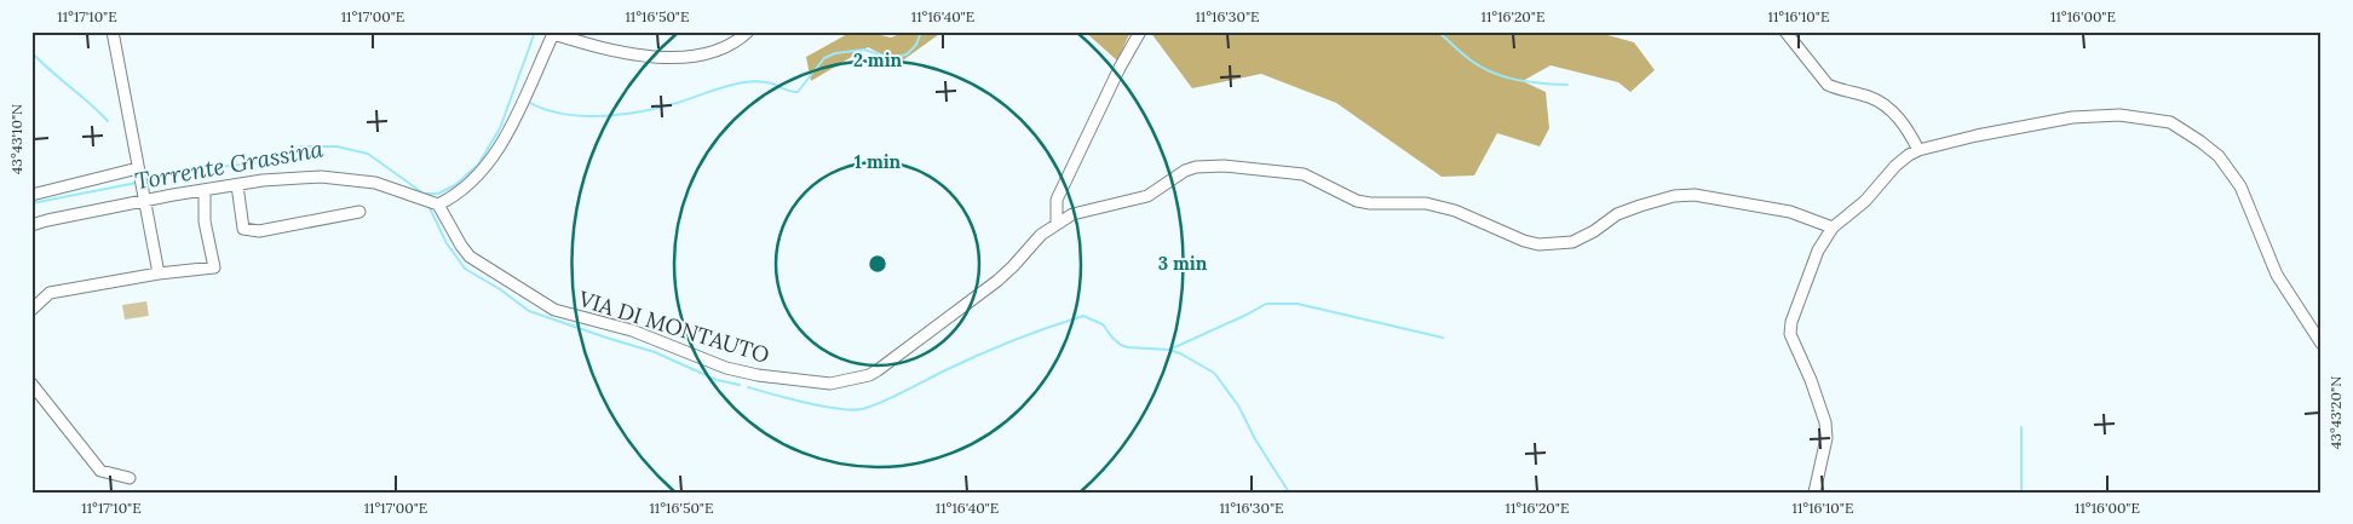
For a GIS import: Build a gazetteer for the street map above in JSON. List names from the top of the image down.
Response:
{
  "streets": {
    "street": ["VIA DI MONTAUTO"]
  },
  "water": ["Torrente Grassina"],
  "coordinates": [
    "11°17'10\"E",
    "11°17'00\"E",
    "11°16'50\"E",
    "11°16'40\"E",
    "11°16'30\"E",
    "11°16'20\"E",
    "11°16'10\"E",
    "11°16'00\"E",
    "43°43'10\"N",
    "43°43'20\"N"
  ],
  "rings": ["2 min", "1 min", "3 min"]
}
